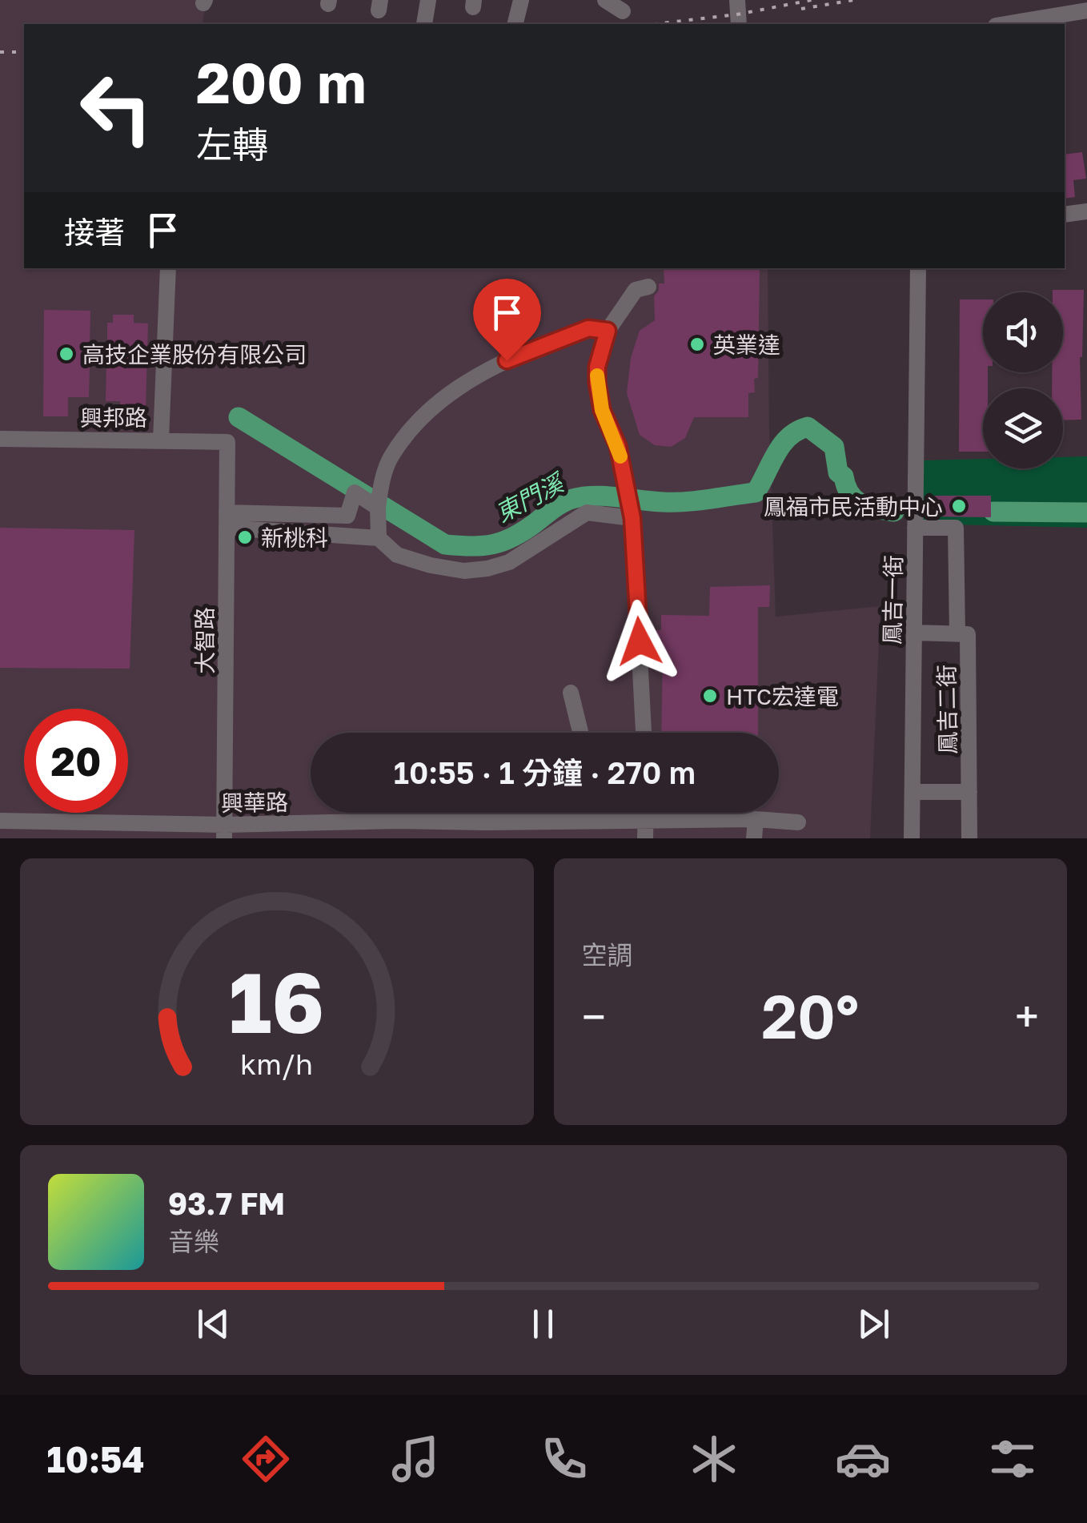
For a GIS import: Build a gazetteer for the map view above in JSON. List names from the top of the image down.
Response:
{
  "streets": {
    "street": [
      "興邦路",
      "鳳吉一街",
      "大智路",
      "鳳吉二街",
      "興華路"
    ]
  },
  "crossings": [
    ["興邦路", "大智路"],
    ["鳳吉一街", "鳳吉二街"],
    ["大智路", "興華路"]
  ],
  "water": ["東門溪"],
  "places": [
    "英業達",
    "高技企業股份有限公司",
    "鳳福市民活動中心",
    "新桃科",
    "HTC宏達電"
  ],
  "page": {
    "turn": ["200 m", "左轉"],
    "then": "接著",
    "limit": "20",
    "trip": "10:55 · 1 分鐘 · 270 m",
    "tile": "空調",
    "heat": ["−", "20°", "+"],
    "song": ["93.7 FM", "音樂"],
    "tabs": "10:54",
    "gauge": ["16", "km/h"]
  }
}
